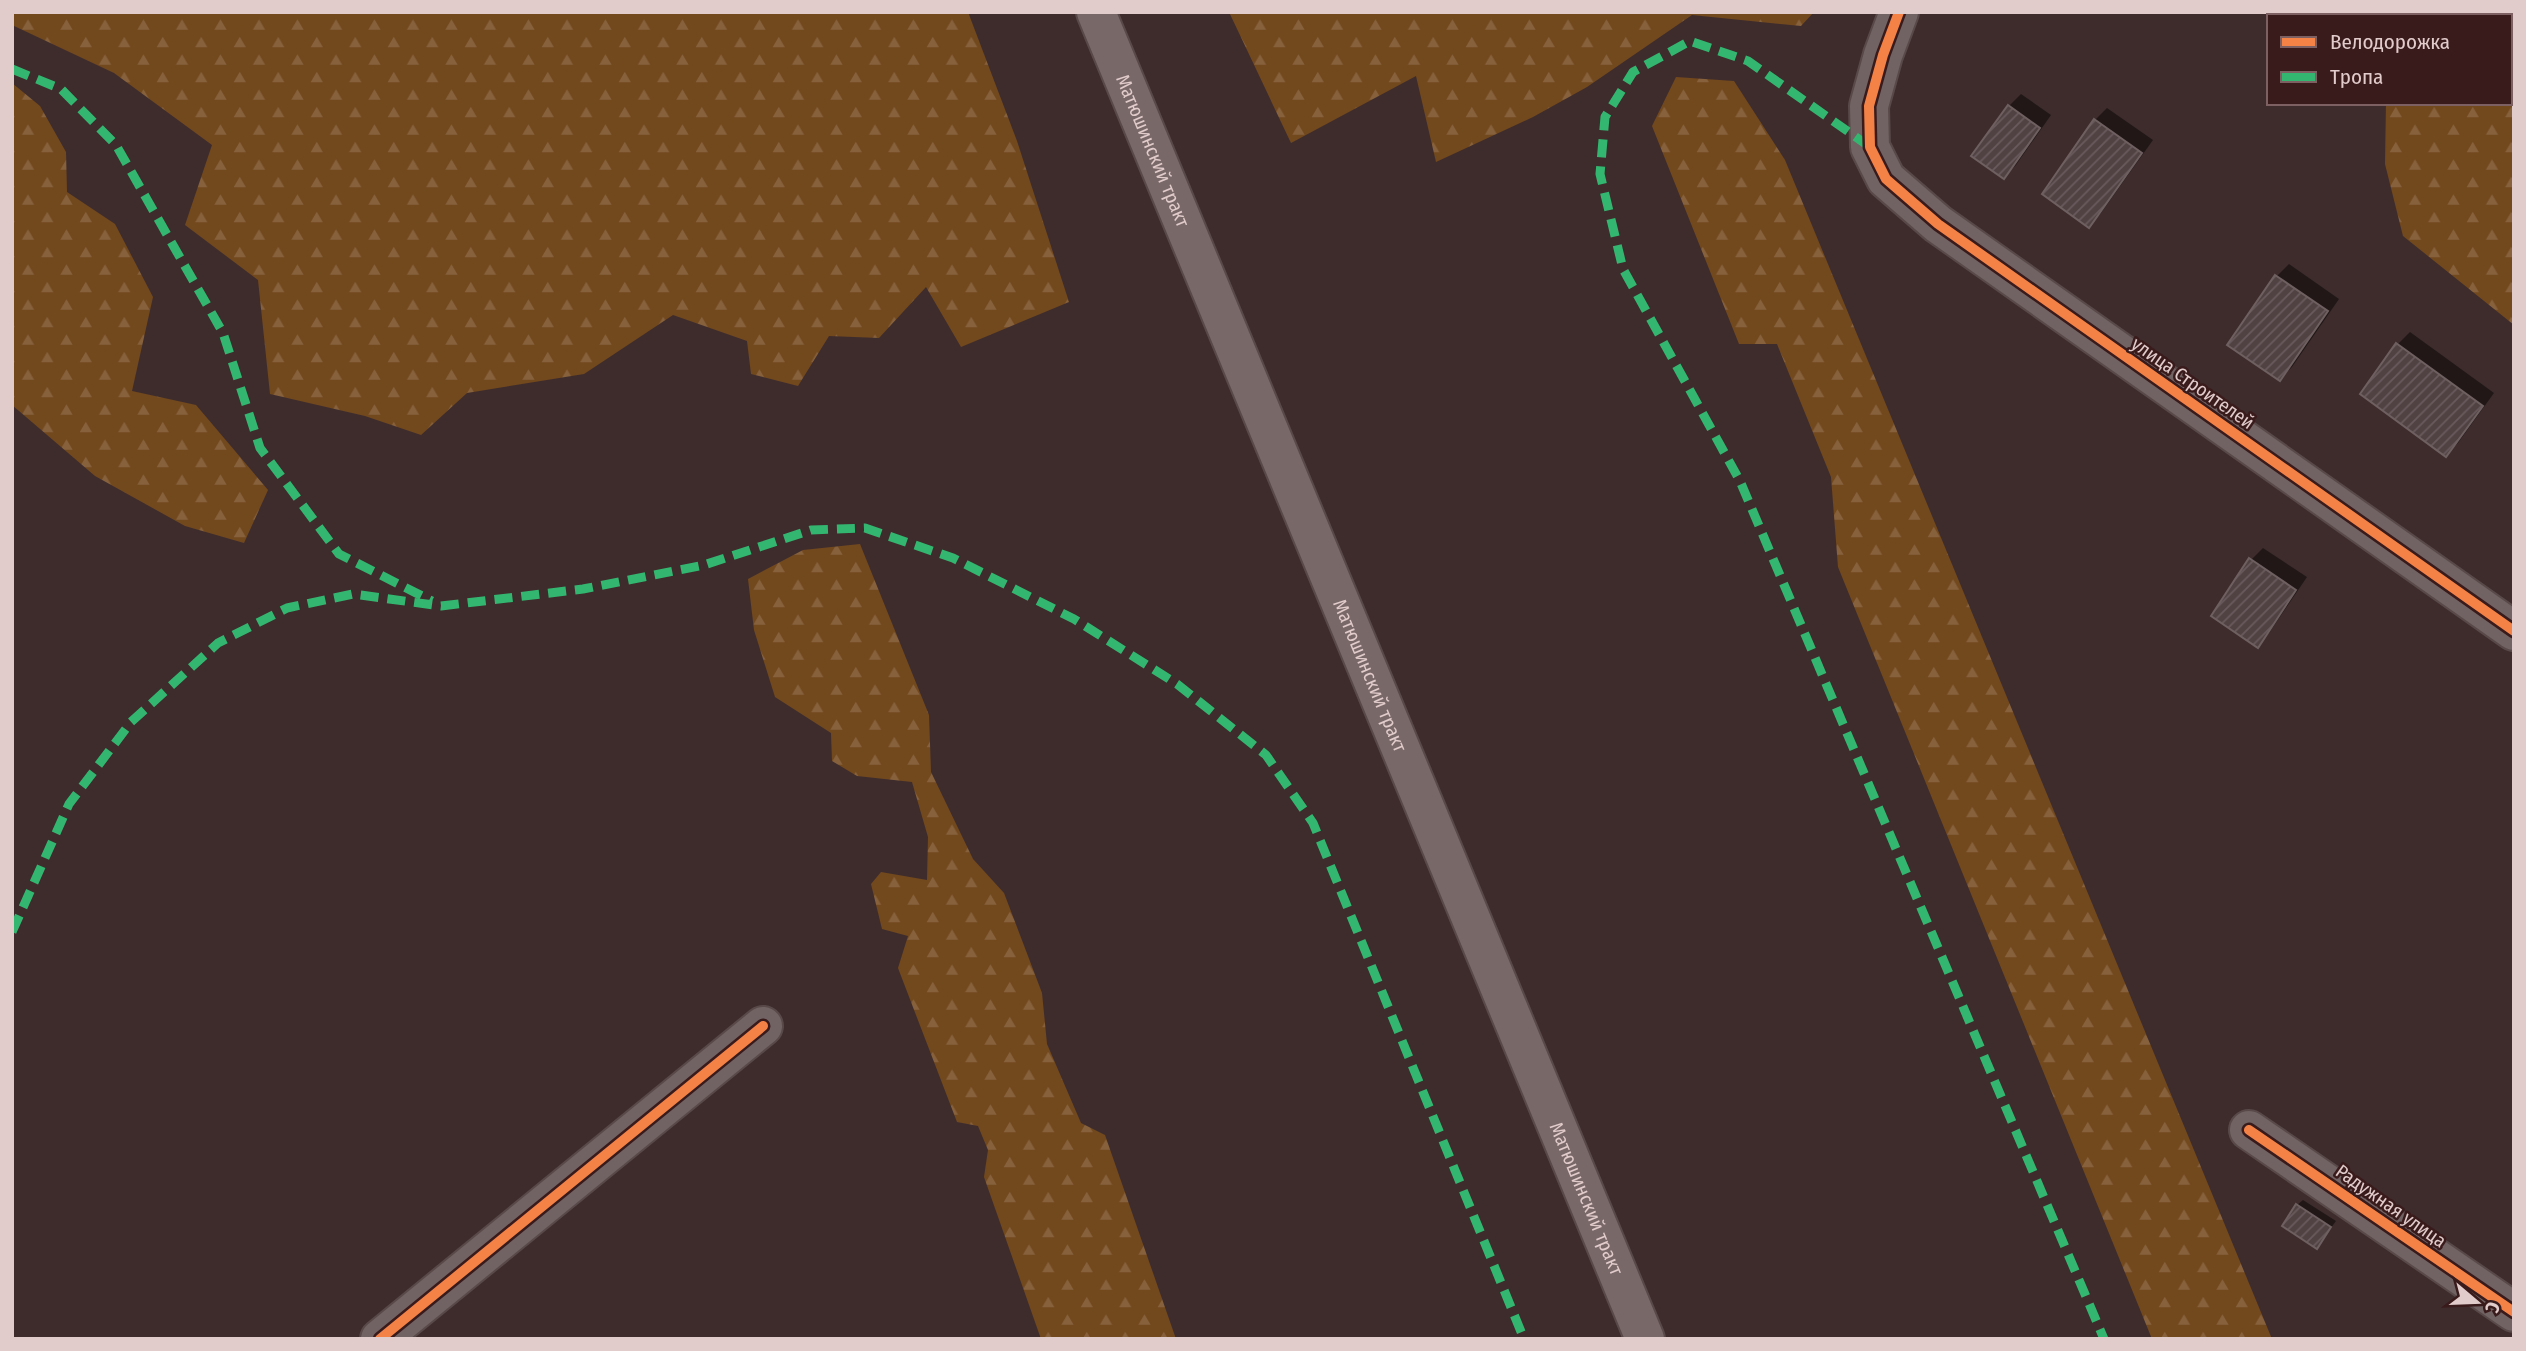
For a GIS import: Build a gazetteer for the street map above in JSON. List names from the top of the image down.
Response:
{
  "streets": {
    "main road": ["Матюшинский тракт"],
    "street": ["улица Строителей", "Радужная улица"]
  },
  "legend": ["Велодорожка", "Тропа"],
  "north": "right"
}
